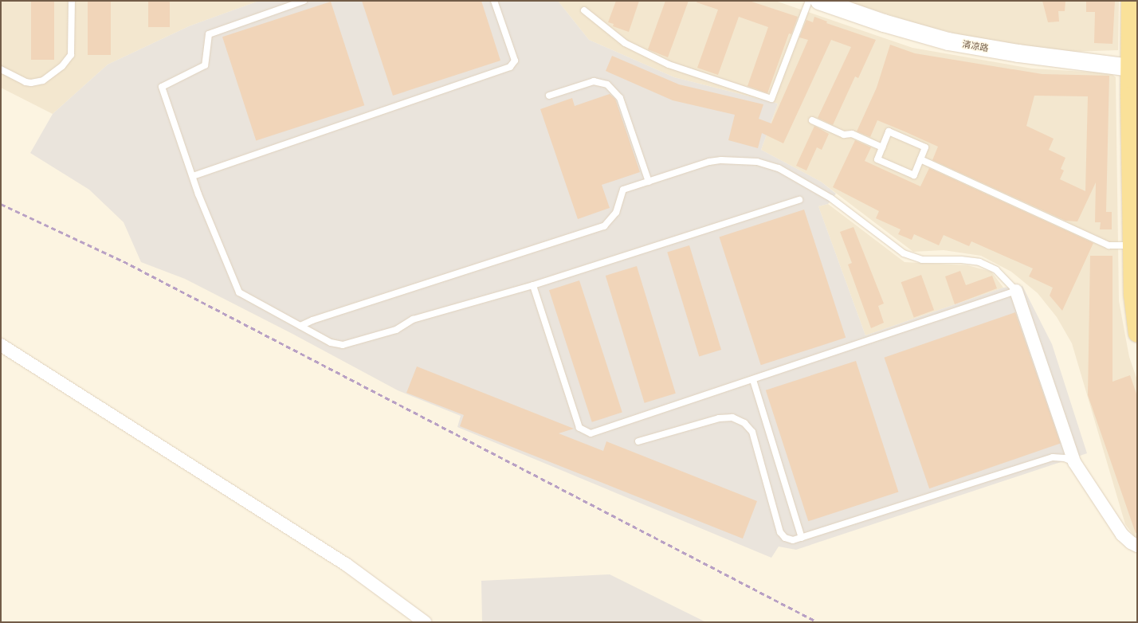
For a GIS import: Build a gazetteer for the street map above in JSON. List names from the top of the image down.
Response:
{
  "streets": {
    "street": ["清凉路"]
  }
}
